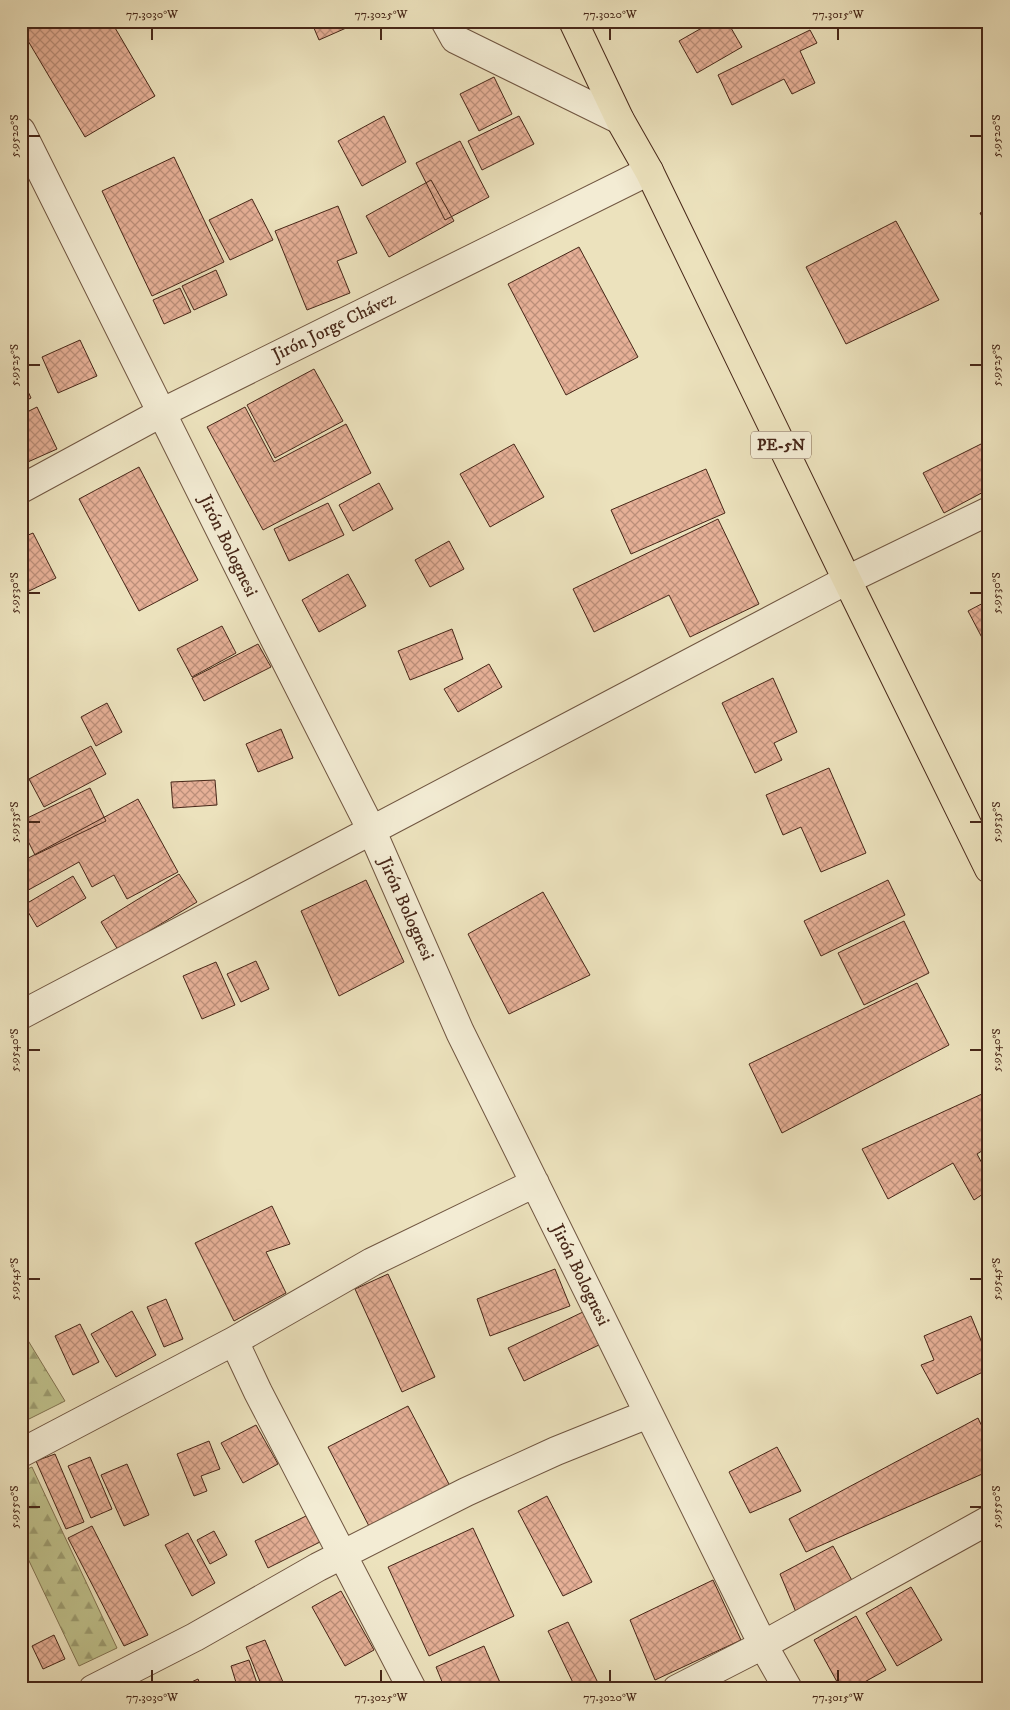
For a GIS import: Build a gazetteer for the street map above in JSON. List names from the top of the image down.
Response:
{
  "streets": {
    "highway": ["PE-5N"],
    "street": ["Jirón Jorge Chávez", "Jirón Bolognesi"]
  },
  "crossings": [
    ["Jirón Jorge Chávez", "PE-5N"],
    ["Jirón Jorge Chávez", "Jirón Bolognesi"]
  ],
  "coordinates": [
    "77.3030°W",
    "77.3025°W",
    "77.3020°W",
    "77.3015°W",
    "5.9520°S",
    "5.9525°S",
    "5.9530°S",
    "5.9535°S",
    "5.9540°S",
    "5.9545°S",
    "5.9550°S"
  ]
}
